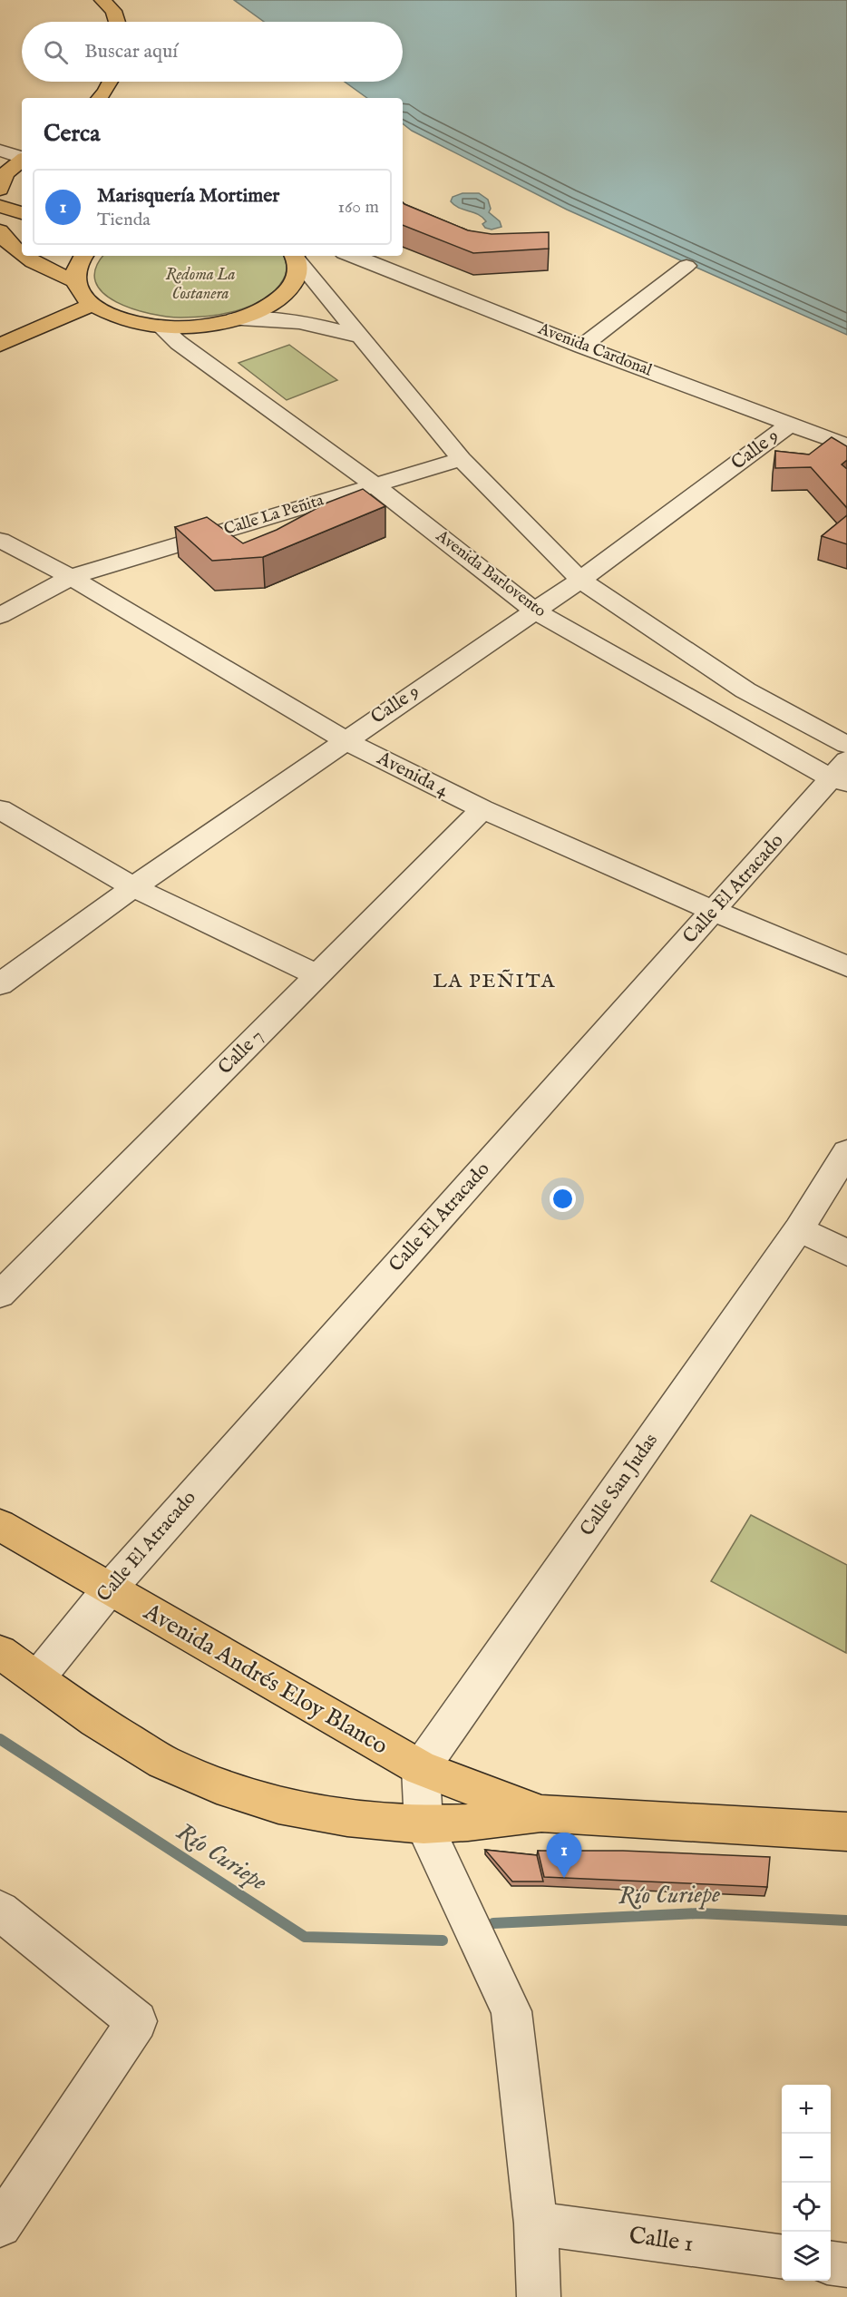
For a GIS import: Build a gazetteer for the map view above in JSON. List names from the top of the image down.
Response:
{
  "streets": {
    "main road": ["Avenida Andrés Eloy Blanco"],
    "street": [
      "Avenida Cardonal",
      "Calle 9",
      "Calle La Peñita",
      "Avenida Barlovento",
      "Avenida 4",
      "Calle El Atracado",
      "Calle 7",
      "Calle San Judas",
      "Calle 1"
    ]
  },
  "crossings": [
    ["Avenida Cardonal", "Calle 9"],
    ["Calle 9", "Avenida Barlovento"],
    ["Calle 9", "Avenida 4"],
    ["Calle La Peñita", "Avenida Barlovento"],
    ["Calle La Peñita", "Avenida 4"],
    ["Avenida Barlovento", "Calle El Atracado"],
    ["Avenida 4", "Calle El Atracado"],
    ["Avenida 4", "Calle 7"],
    ["Calle El Atracado", "Avenida Andrés Eloy Blanco"],
    ["Calle San Judas", "Avenida Andrés Eloy Blanco"]
  ],
  "districts": ["LA PEÑITA"],
  "water": ["Río Curiepe"],
  "parks": ["Redoma La Costanera"],
  "page": {
    "search": "Buscar aquí",
    "heading": "Cerca",
    "list": [
      {
        "mark": "1",
        "name": "Marisquería Mortimer",
        "note": "Tienda",
        "value": "160 m"
      }
    ],
    "pins": "1",
    "map_buttons": ["+", "−"]
  }
}
